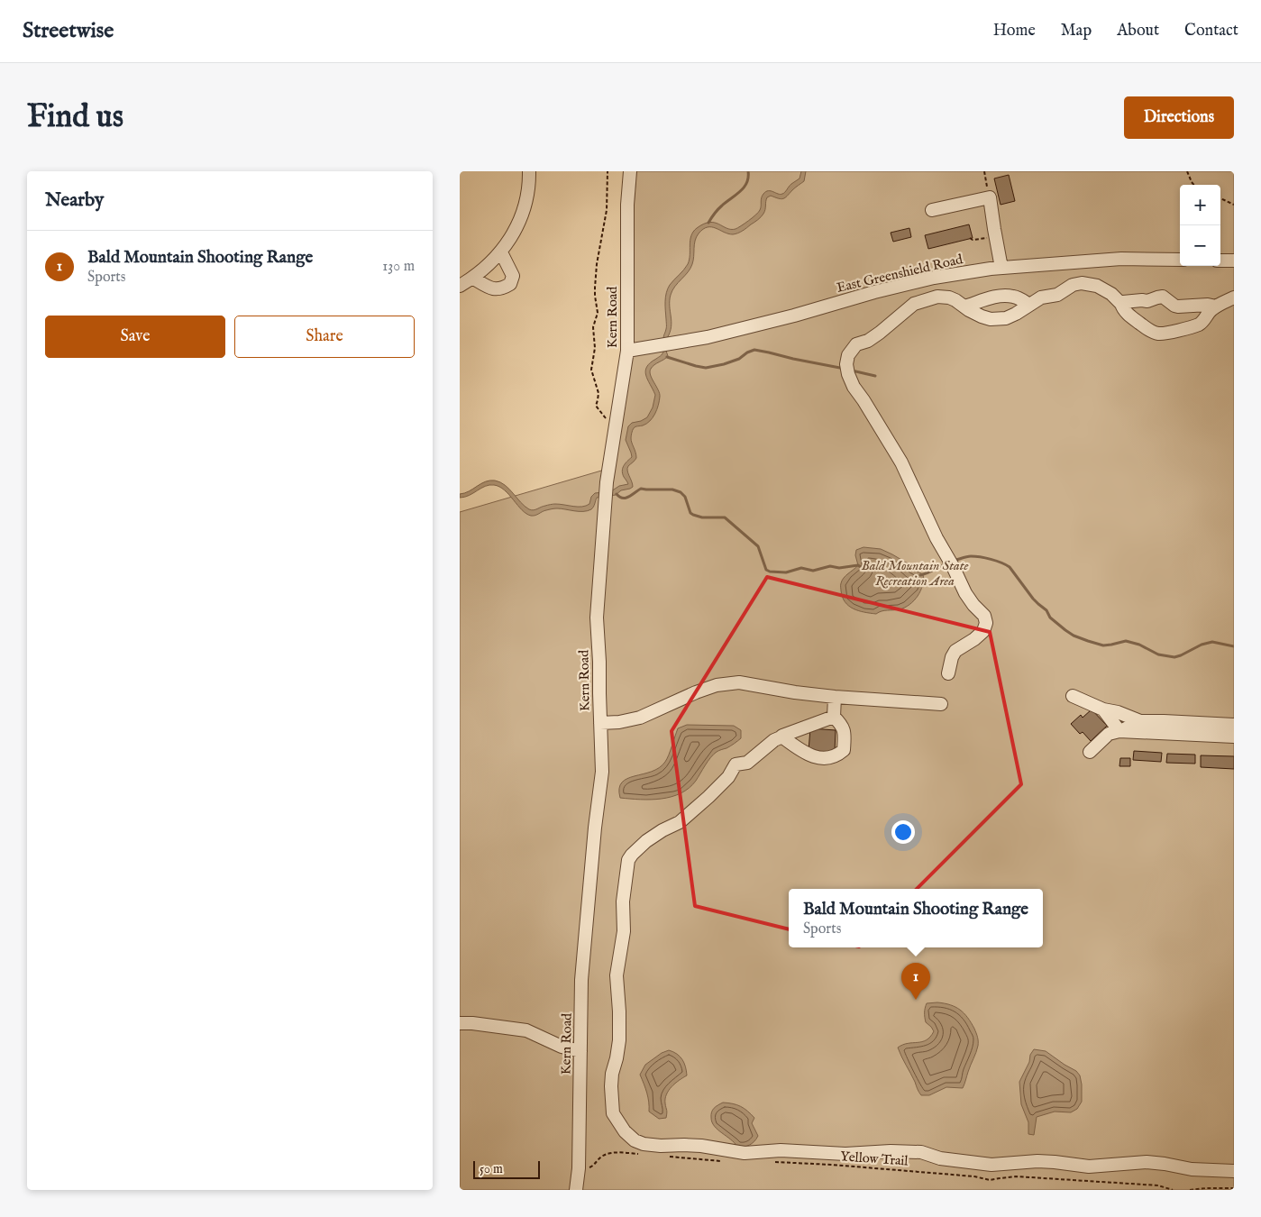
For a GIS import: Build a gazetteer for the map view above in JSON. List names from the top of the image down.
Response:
{
  "streets": {
    "street": ["East Greenshield Road", "Kern Road"],
    "path": ["Yellow Trail"]
  },
  "crossings": [
    ["East Greenshield Road", "Kern Road"]
  ],
  "parks": ["Bald Mountain State Recreation Area"],
  "scale_bar": "50 m",
  "page": {
    "header": "Streetwise",
    "nav": [
      "Home",
      "Map",
      "About",
      "Contact"
    ],
    "buttons": [
      "Directions",
      ["Save", "Share"]
    ],
    "title": "Find us",
    "heading": "Nearby",
    "map_buttons": ["+", "−"],
    "list": [
      {
        "mark": "1",
        "name": "Bald Mountain Shooting Range",
        "note": "Sports",
        "value": "130 m"
      }
    ],
    "popup": ["Bald Mountain Shooting Range", "Sports"],
    "pins": "1",
    "scale": "50 m"
  }
}
